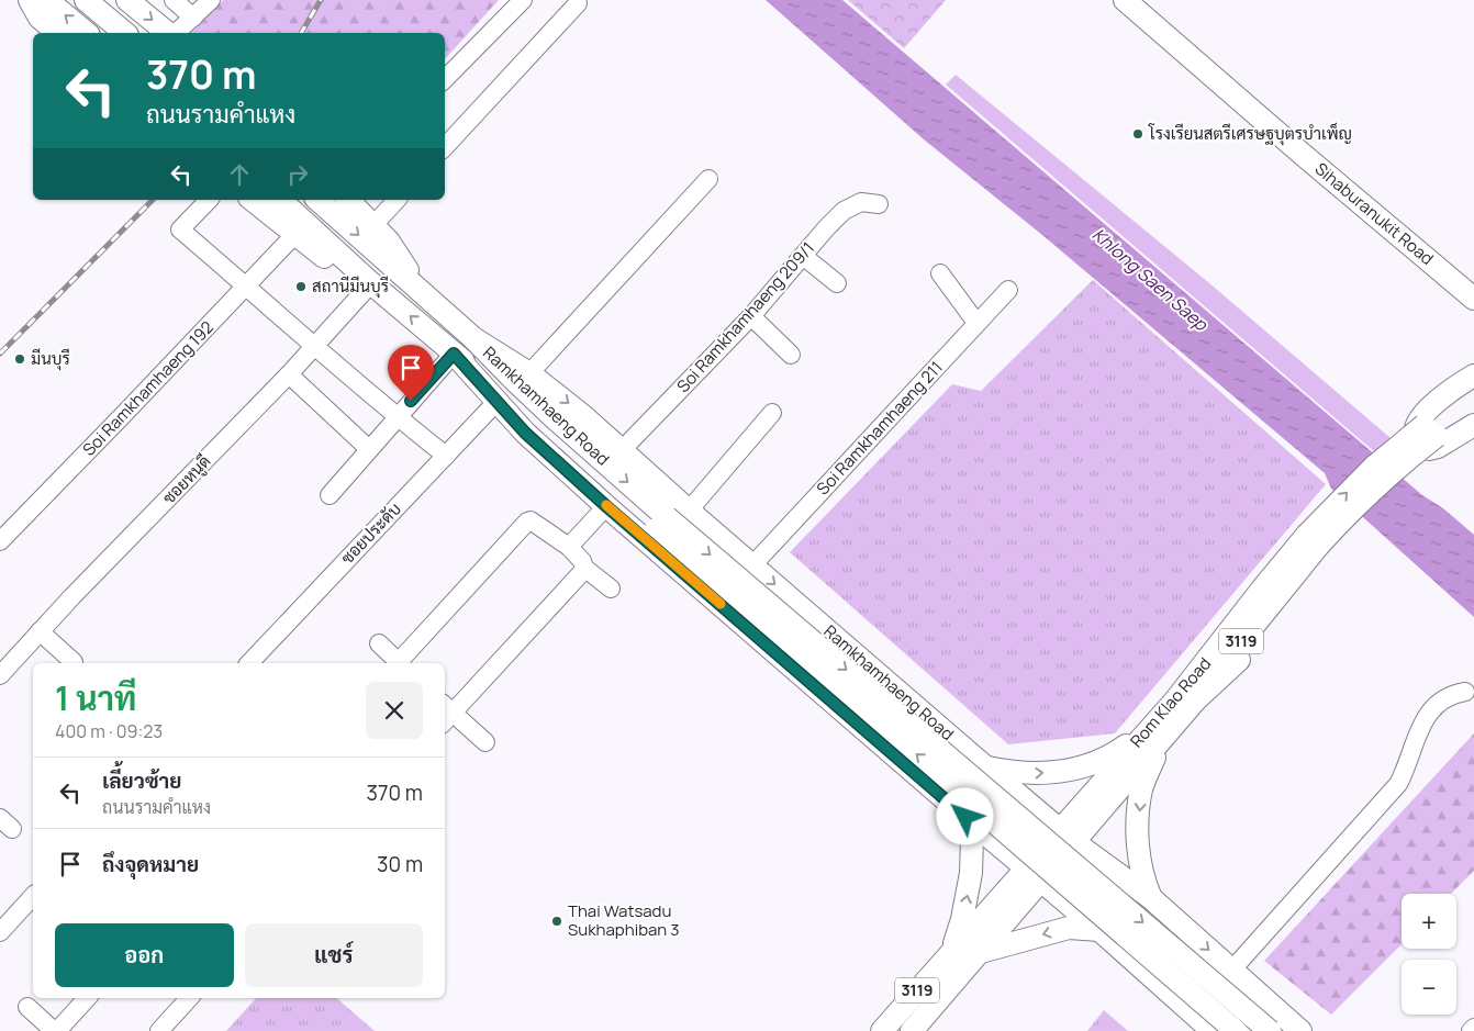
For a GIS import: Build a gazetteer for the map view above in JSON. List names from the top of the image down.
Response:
{
  "streets": {
    "main road": [
      "Sihaburanukit Road",
      "Ramkhamhaeng Road",
      "3119",
      "Rom Klao Road"
    ],
    "street": [
      "Soi Ramkhamhaeng 209/1",
      "Soi Ramkhamhaeng 192",
      "Soi Ramkhamhaeng 211",
      "ซอยหนูดี",
      "ซอยประดับ"
    ]
  },
  "crossings": [
    ["Soi Ramkhamhaeng 209/1", "Ramkhamhaeng Road"],
    ["Ramkhamhaeng Road", "Soi Ramkhamhaeng 211"],
    ["Ramkhamhaeng Road", "ซอยหนูดี"],
    ["Ramkhamhaeng Road", "ซอยประดับ"],
    ["Ramkhamhaeng Road", "Rom Klao Road"]
  ],
  "water": ["Khlong Saen Saep"],
  "places": [
    "โรงเรียนสตรีเศรษฐบุตรบำเพ็ญ",
    "สถานีมีนบุรี",
    "มีนบุรี",
    "Thai Watsadu Sukhaphiban 3"
  ],
  "page": {
    "turn": ["370 m", "ถนนรามคำแหง"],
    "heading": ["1 นาที", "400 m · 09:23"],
    "list": [
      {
        "name": "เลี้ยวซ้าย",
        "note": "ถนนรามคำแหง",
        "value": "370 m"
      },
      {
        "name": "ถึงจุดหมาย",
        "value": "30 m"
      }
    ],
    "map_buttons": ["+", "−"],
    "buttons": ["ออก", "แชร์"]
  }
}
